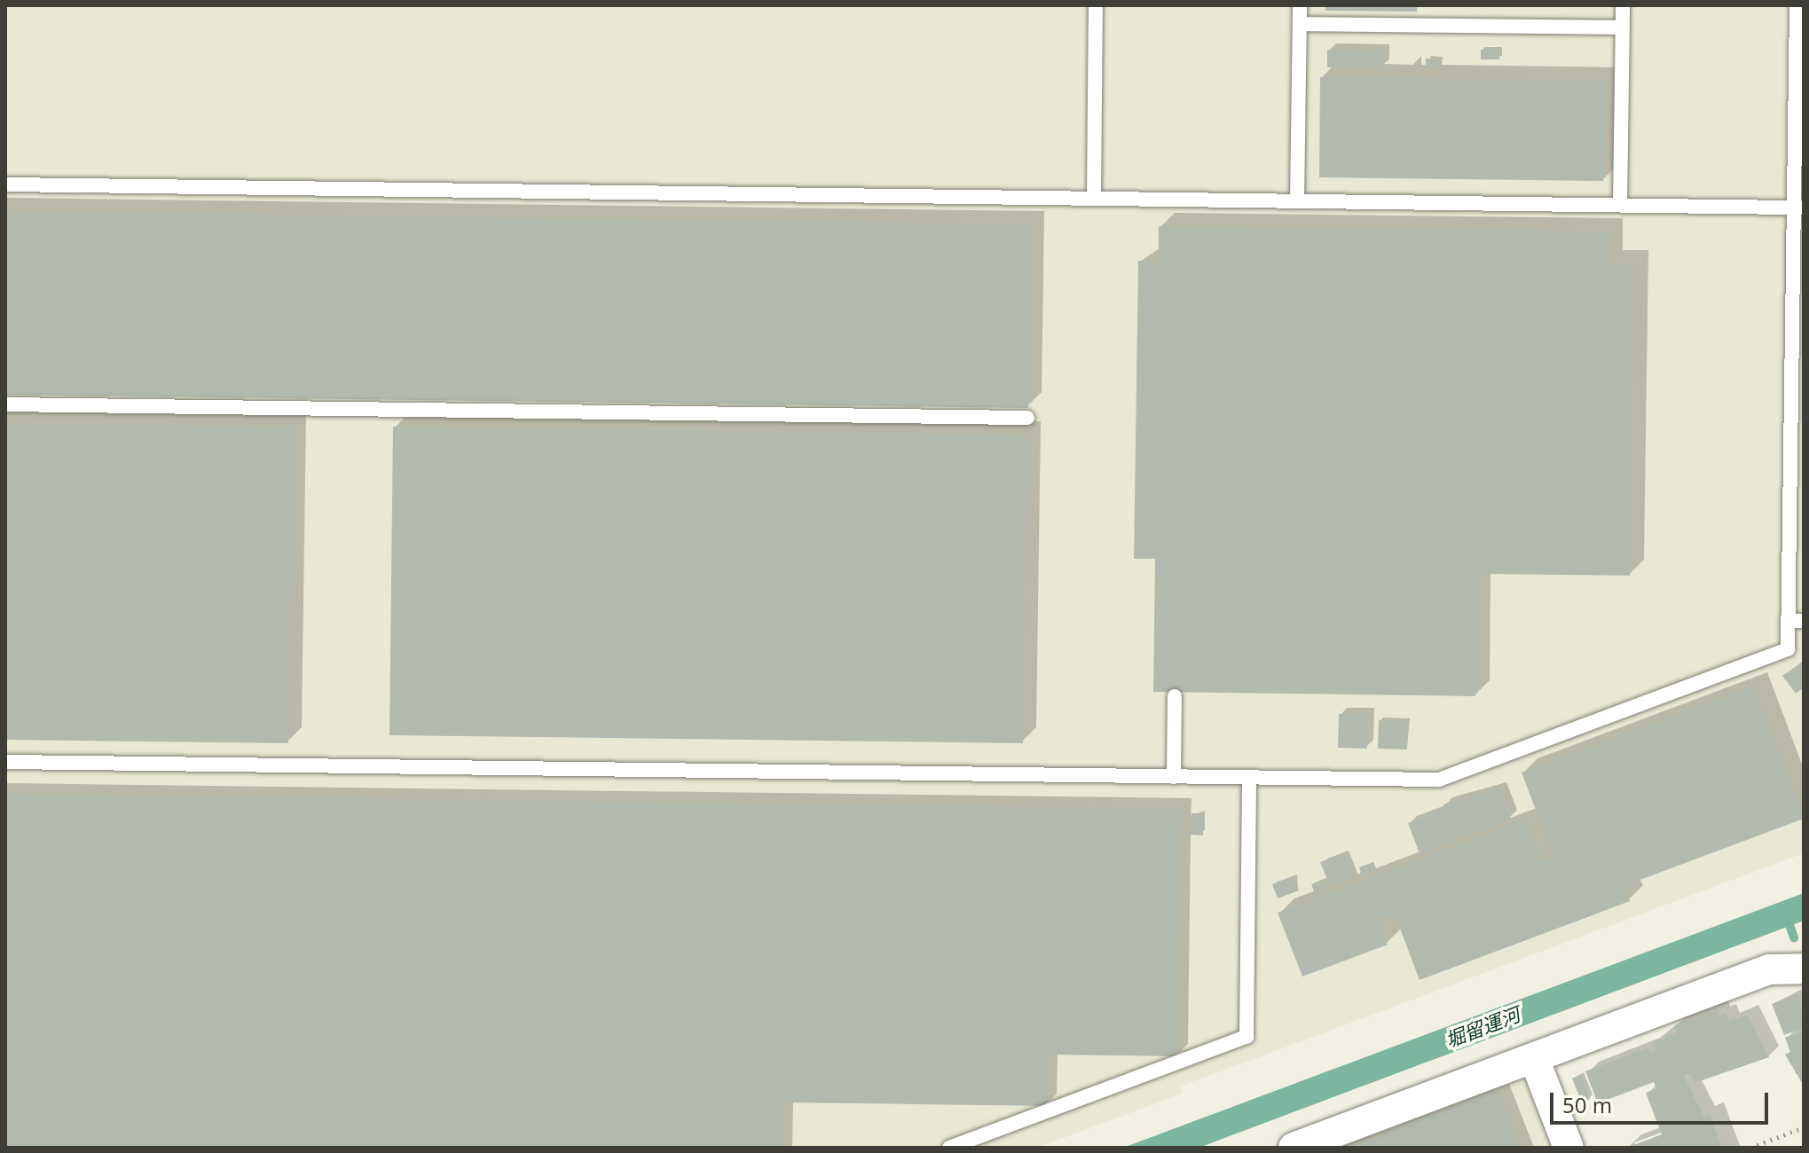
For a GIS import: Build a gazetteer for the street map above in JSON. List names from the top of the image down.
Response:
{
  "water": ["堀留運河"],
  "scale_bar": "50 m"
}
